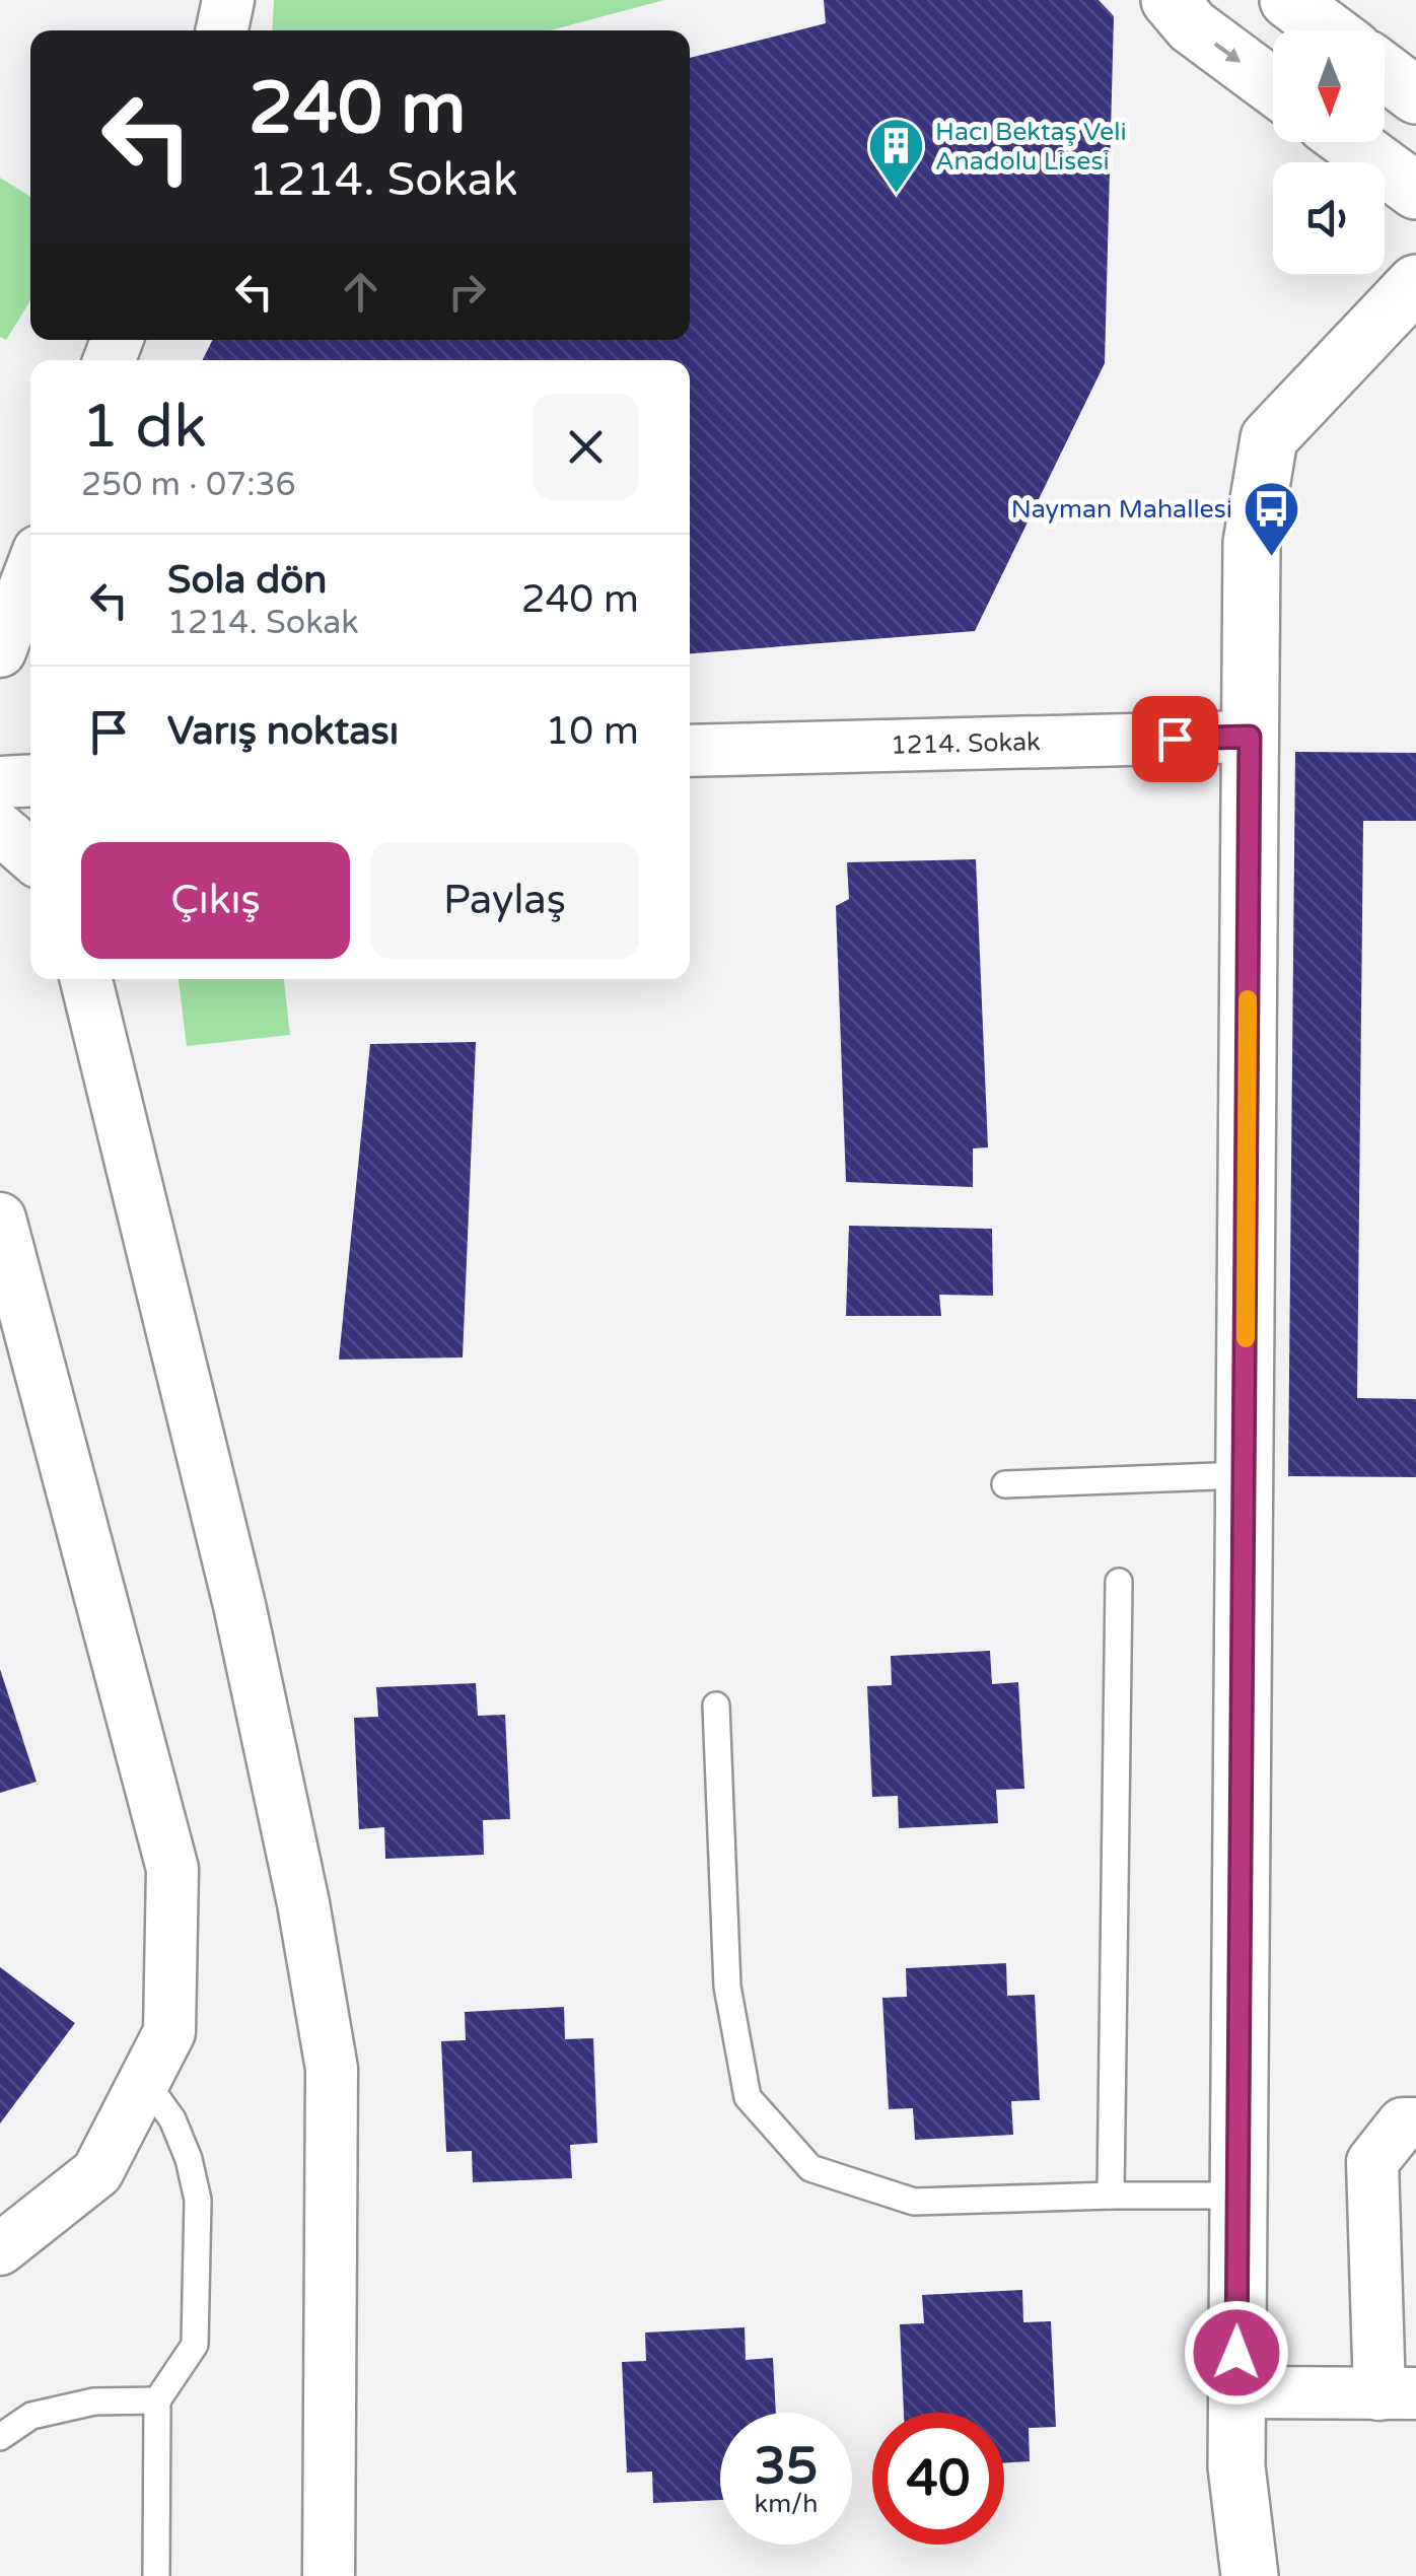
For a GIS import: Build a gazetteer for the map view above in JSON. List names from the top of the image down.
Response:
{
  "streets": {
    "street": ["1214. Sokak"]
  },
  "places": {
    "building": ["Hacı Bektaş Veli Anadolu Lisesi"],
    "bus stop": ["Nayman Mahallesi"]
  },
  "north": "bottom",
  "page": {
    "turn": ["240 m", "1214. Sokak"],
    "heading": ["1 dk", "250 m · 07:36"],
    "list": [
      {
        "name": "Sola dön",
        "note": "1214. Sokak",
        "value": "240 m"
      },
      {
        "name": "Varış noktası",
        "value": "10 m"
      }
    ],
    "buttons": ["Çıkış", "Paylaş"],
    "speed": "35 km/h",
    "limit": "40"
  }
}
